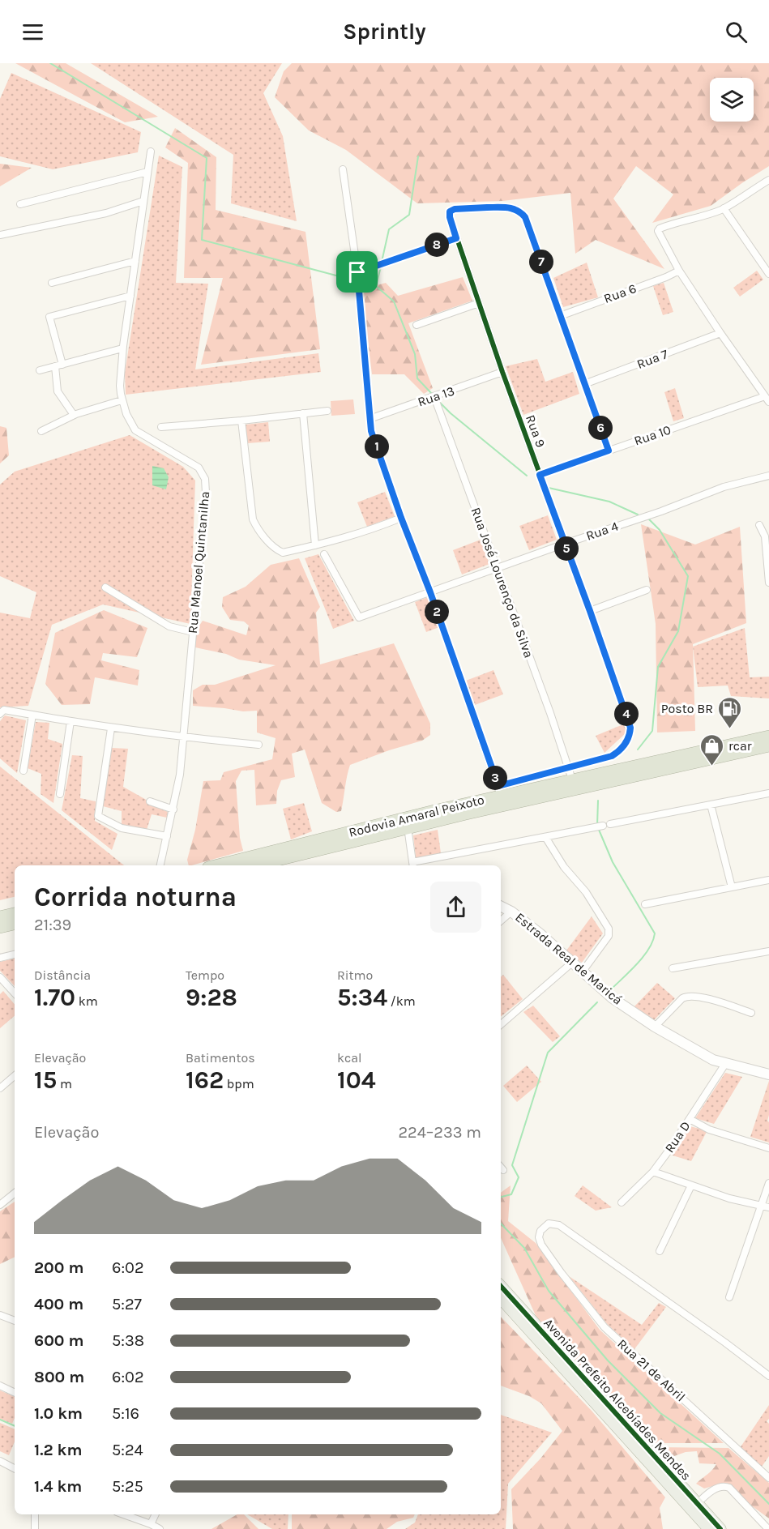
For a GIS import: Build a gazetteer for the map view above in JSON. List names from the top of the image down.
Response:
{
  "streets": {
    "highway": ["Rodovia Amaral Peixoto"],
    "main road": ["Estrada Real de Maricá", "Avenida Prefeito Alcebíades Mendes"],
    "street": [
      "Rua 6",
      "Rua 7",
      "Rua 13",
      "Rua 9",
      "Rua 10",
      "Rua 4",
      "Rua Manoel Quintanilha",
      "Rua José Lourenço da Silva",
      "Rua D",
      "Rua 21 de Abril"
    ]
  },
  "crossings": [
    ["Rua 6", "Rua 9"],
    ["Rua 13", "Rua 9"],
    ["Rua 13", "Rua José Lourenço da Silva"],
    ["Rua 9", "Rua 10"],
    ["Rua 9", "Rua 4"],
    ["Rua 9", "Rua José Lourenço da Silva"],
    ["Rua 9", "Rodovia Amaral Peixoto"],
    ["Rua 4", "Rua José Lourenço da Silva"],
    ["Rua José Lourenço da Silva", "Rodovia Amaral Peixoto"],
    ["Estrada Real de Maricá", "Rua D"]
  ],
  "places": {
    "fuel station": ["Posto BR"],
    "shop": ["rcar"]
  },
  "page": {
    "header": "Sprintly",
    "pins": [
      "8",
      "7",
      "6",
      "1",
      "5",
      "2",
      "4",
      "3"
    ],
    "heading": ["Corrida noturna", "21:39"],
    "stats": [
      ["Distância", "1.70 km"],
      ["Tempo", "9:28"],
      ["Ritmo", "5:34 /km"],
      ["Elevação", "15 m"],
      ["Batimentos", "162 bpm"],
      ["kcal", "104"]
    ],
    "chart": ["Elevação", "224–233 m"],
    "list": [
      {
        "name": "200 m",
        "note": "6:02"
      },
      {
        "name": "400 m",
        "note": "5:27"
      },
      {
        "name": "600 m",
        "note": "5:38"
      },
      {
        "name": "800 m",
        "note": "6:02"
      },
      {
        "name": "1.0 km",
        "note": "5:16"
      },
      {
        "name": "1.2 km",
        "note": "5:24"
      },
      {
        "name": "1.4 km",
        "note": "5:25"
      }
    ]
  }
}
